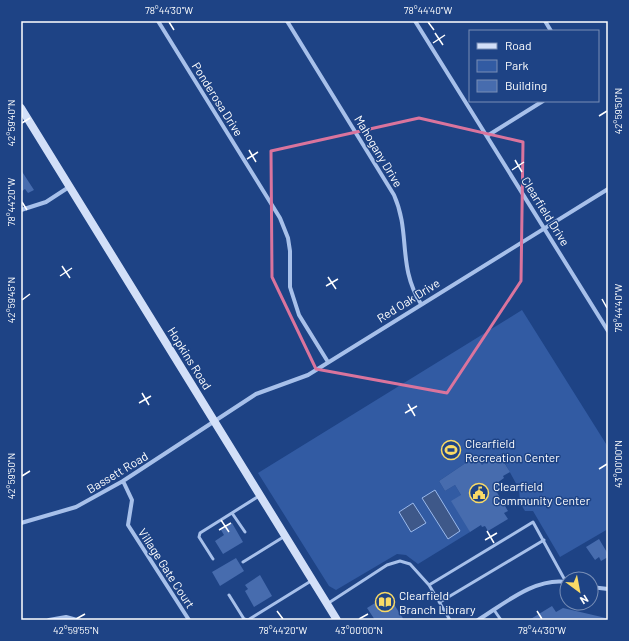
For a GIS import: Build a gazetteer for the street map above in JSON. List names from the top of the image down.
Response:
{
  "streets": {
    "street": [
      "Ponderosa Drive",
      "Mahogany Drive",
      "Clearfield Drive",
      "Red Oak Drive",
      "Hopkins Road",
      "Bassett Road",
      "Village Gate Court"
    ]
  },
  "crossings": [
    ["Ponderosa Drive", "Red Oak Drive"],
    ["Mahogany Drive", "Red Oak Drive"],
    ["Clearfield Drive", "Red Oak Drive"],
    ["Red Oak Drive", "Hopkins Road"],
    ["Red Oak Drive", "Bassett Road"],
    ["Hopkins Road", "Bassett Road"],
    ["Bassett Road", "Village Gate Court"]
  ],
  "places": {
    "sports": ["Clearfield Recreation Center"],
    "public building": ["Clearfield Community Center"],
    "library": ["Clearfield Branch Library"]
  },
  "legend": ["Road", "Park", "Building"],
  "north": "bottom right",
  "coordinates": [
    "78°44'30\"W",
    "78°44'40\"W",
    "42°59'50\"N",
    "42°59'40\"N",
    "78°44'20\"W",
    "42°59'45\"N",
    "43°00'00\"N",
    "42°59'55\"N"
  ]
}
